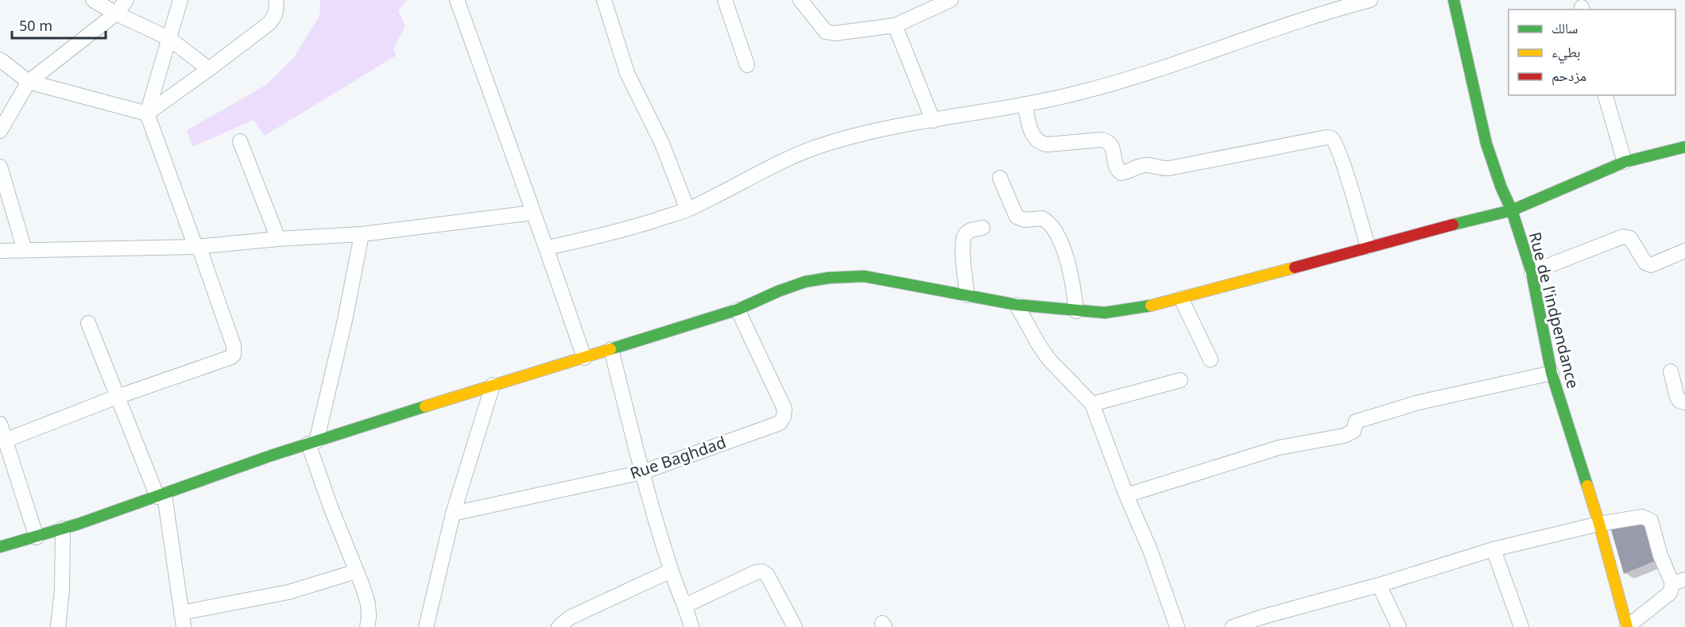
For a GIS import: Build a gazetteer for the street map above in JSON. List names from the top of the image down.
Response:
{
  "streets": {
    "street": ["Rue de l'indpendance", "Rue Baghdad"]
  },
  "legend": ["سالك", "بطيء", "مزدحم"],
  "scale_bar": "50 m"
}
